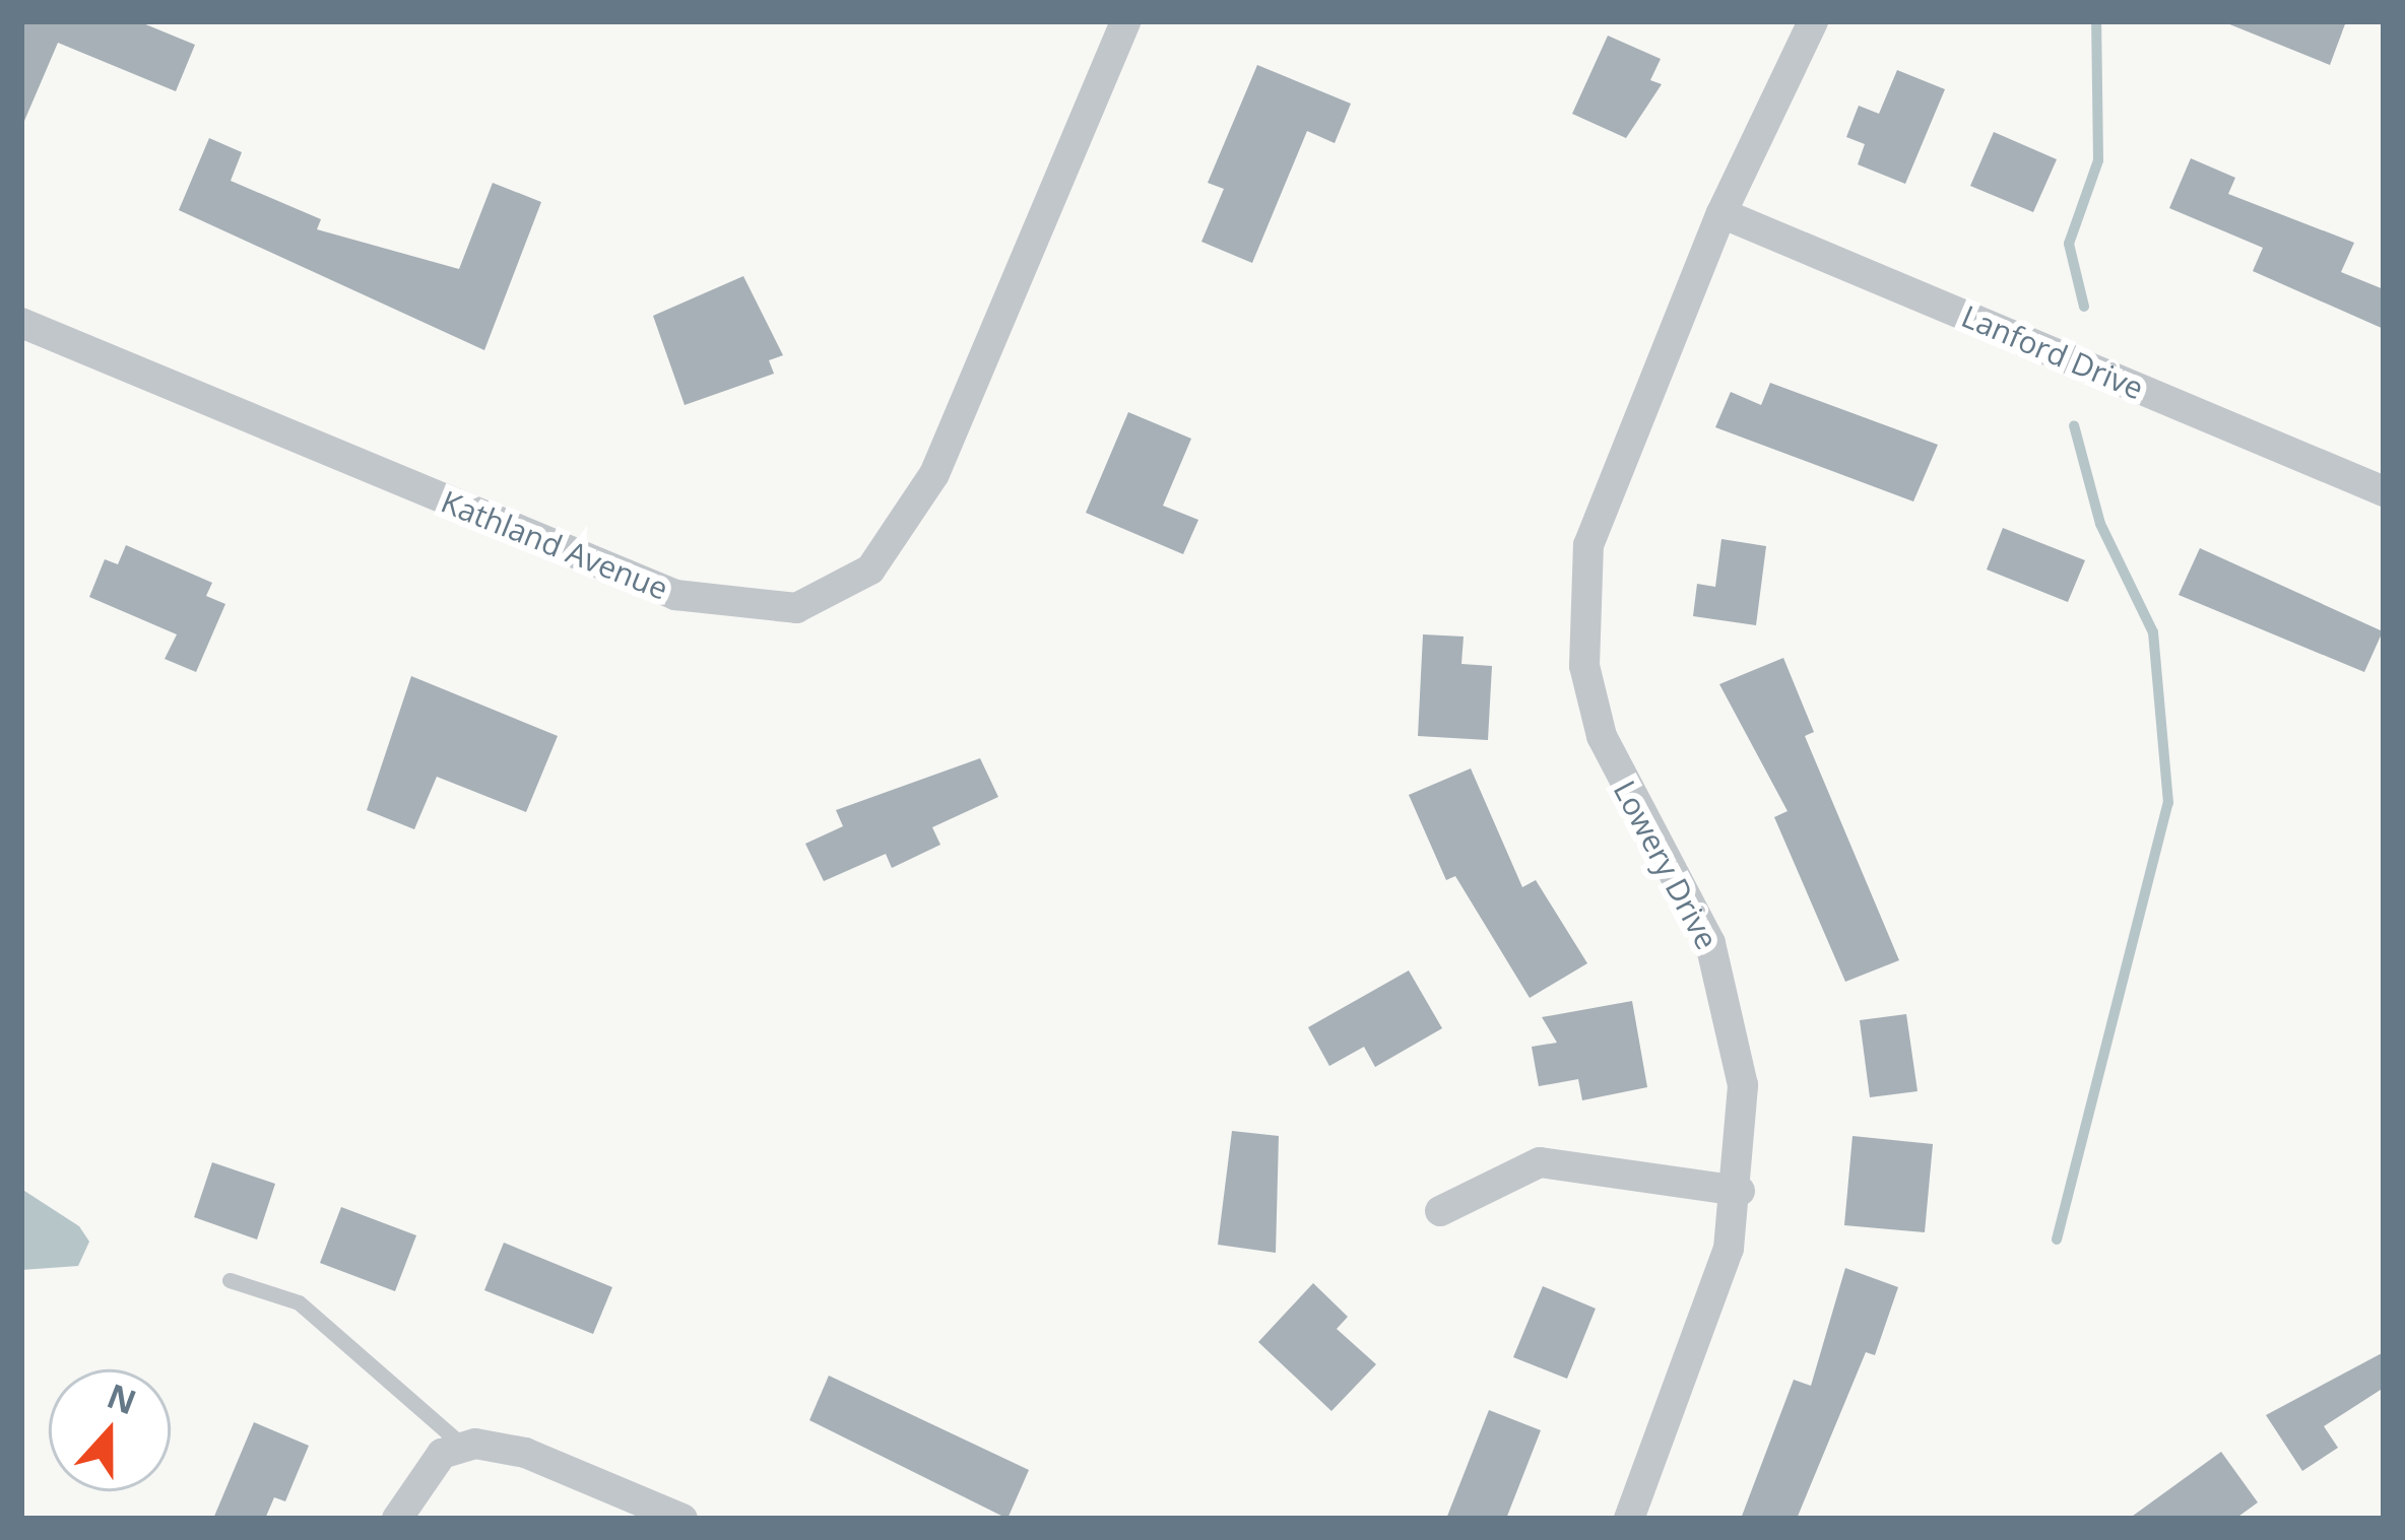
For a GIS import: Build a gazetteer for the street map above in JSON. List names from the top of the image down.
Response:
{
  "streets": {
    "street": ["Lanford Drive", "Kathland Avenue", "Lowery Drive"]
  },
  "crossings": [
    ["Lanford Drive", "Lowery Drive"]
  ],
  "north": "top"
}
